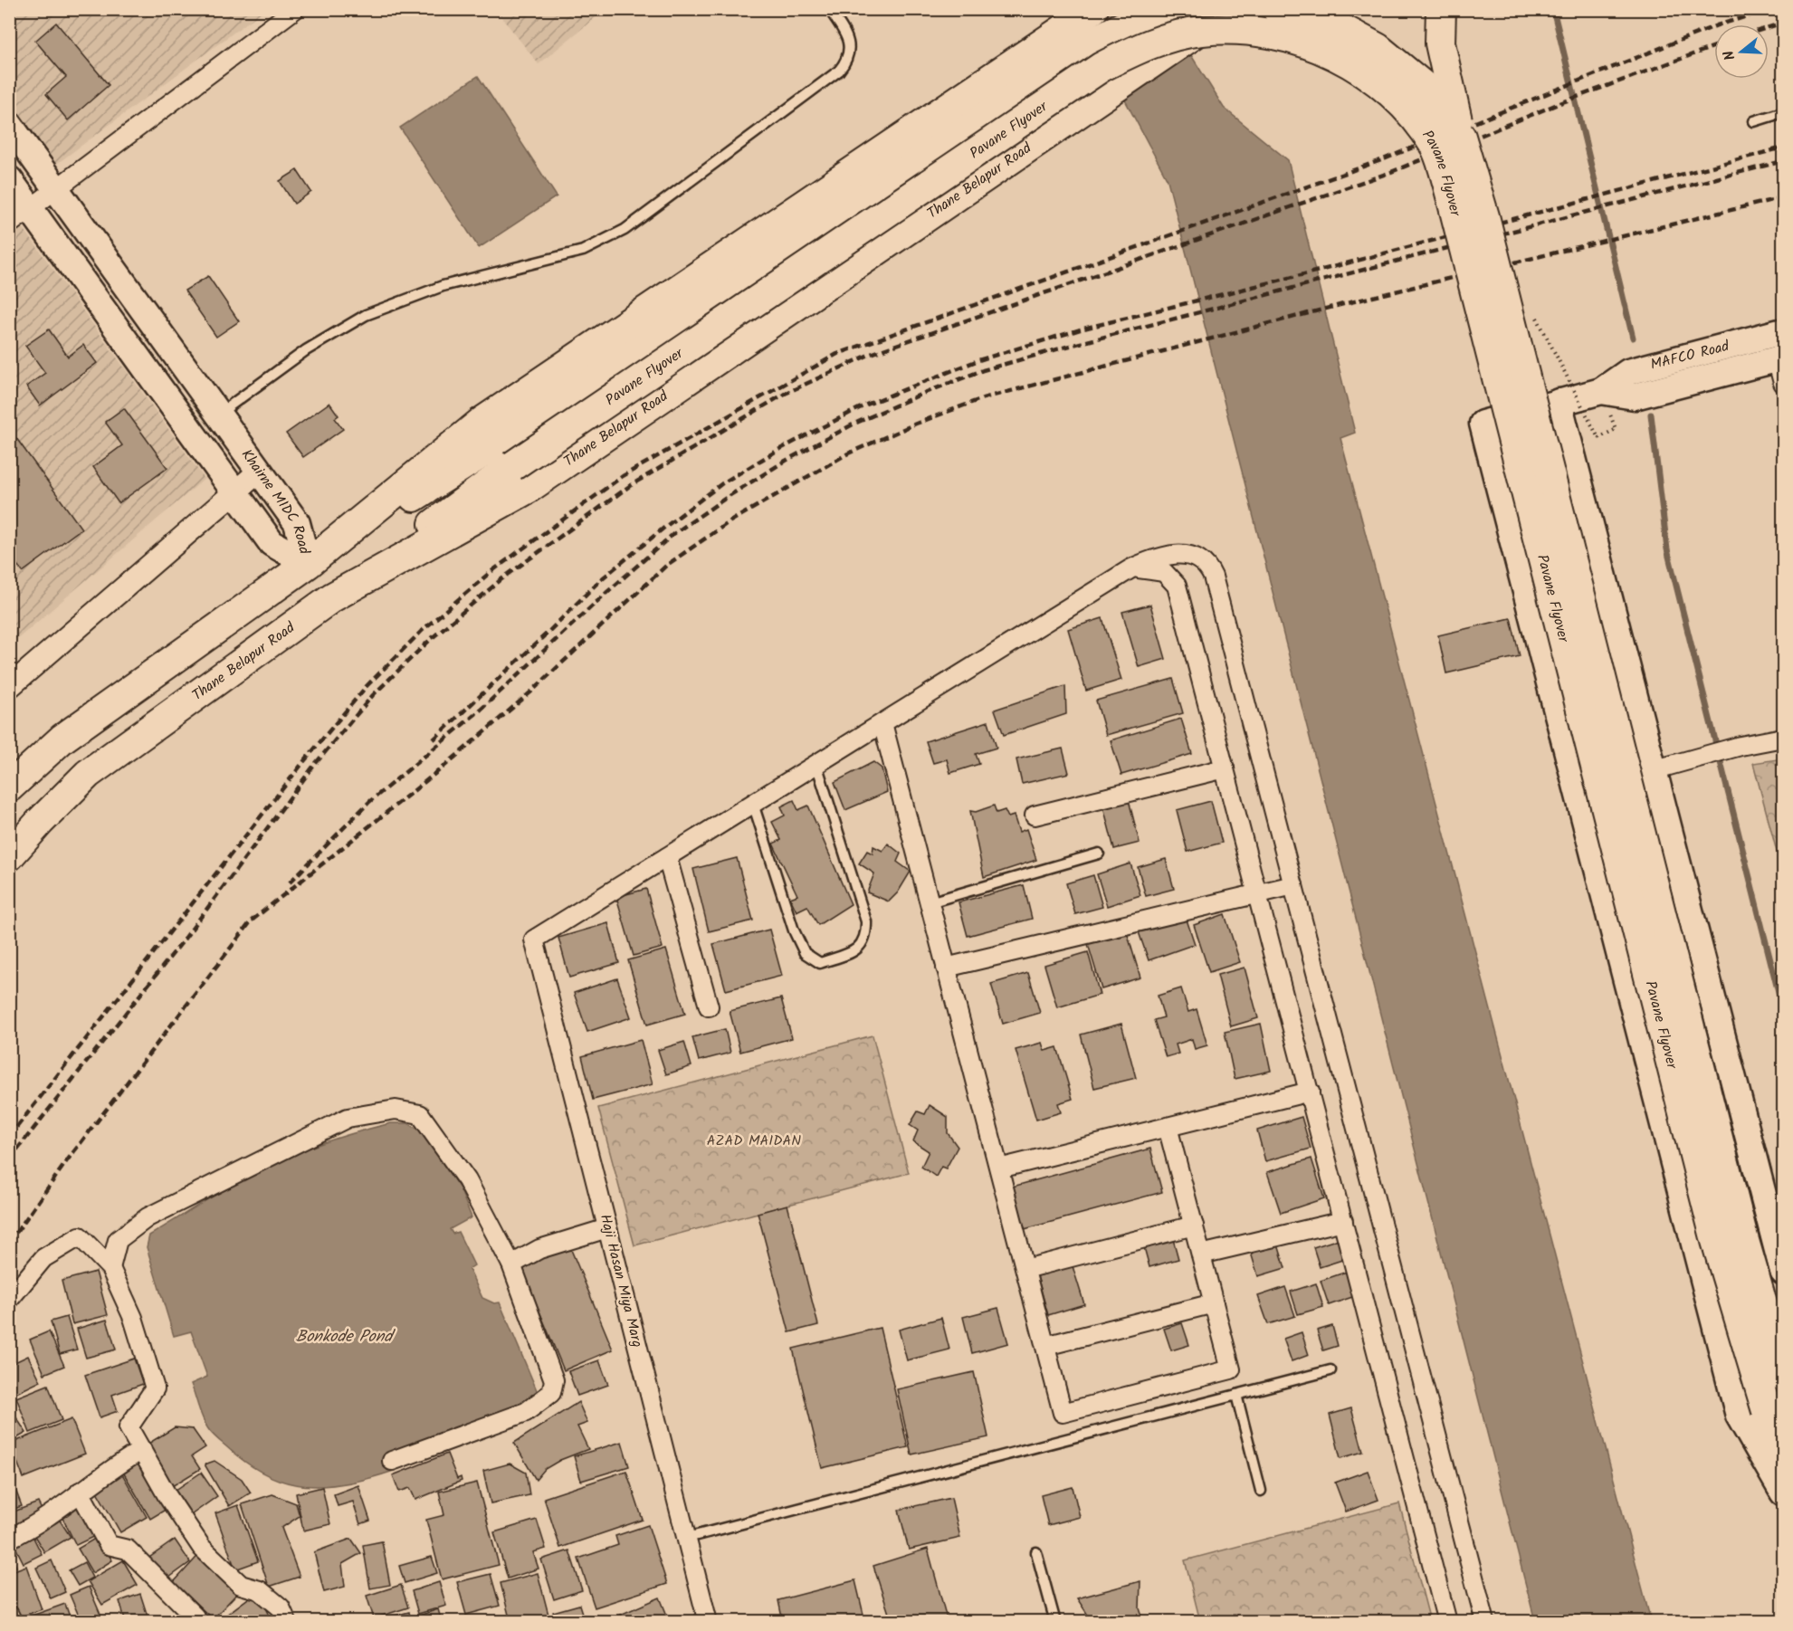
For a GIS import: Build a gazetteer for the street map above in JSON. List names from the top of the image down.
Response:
{
  "streets": {
    "main road": [
      "Pavane Flyover",
      "Thane Belapur Road",
      "MAFCO Road",
      "Khairne MIDC Road"
    ],
    "street": ["Haji Hasan Miya Marg"]
  },
  "crossings": [
    ["Pavane Flyover", "Thane Belapur Road"],
    ["Pavane Flyover", "Khairne MIDC Road"]
  ],
  "water": ["Bonkode Pond"],
  "parks": ["AZAD MAIDAN"],
  "north": "left"
}
